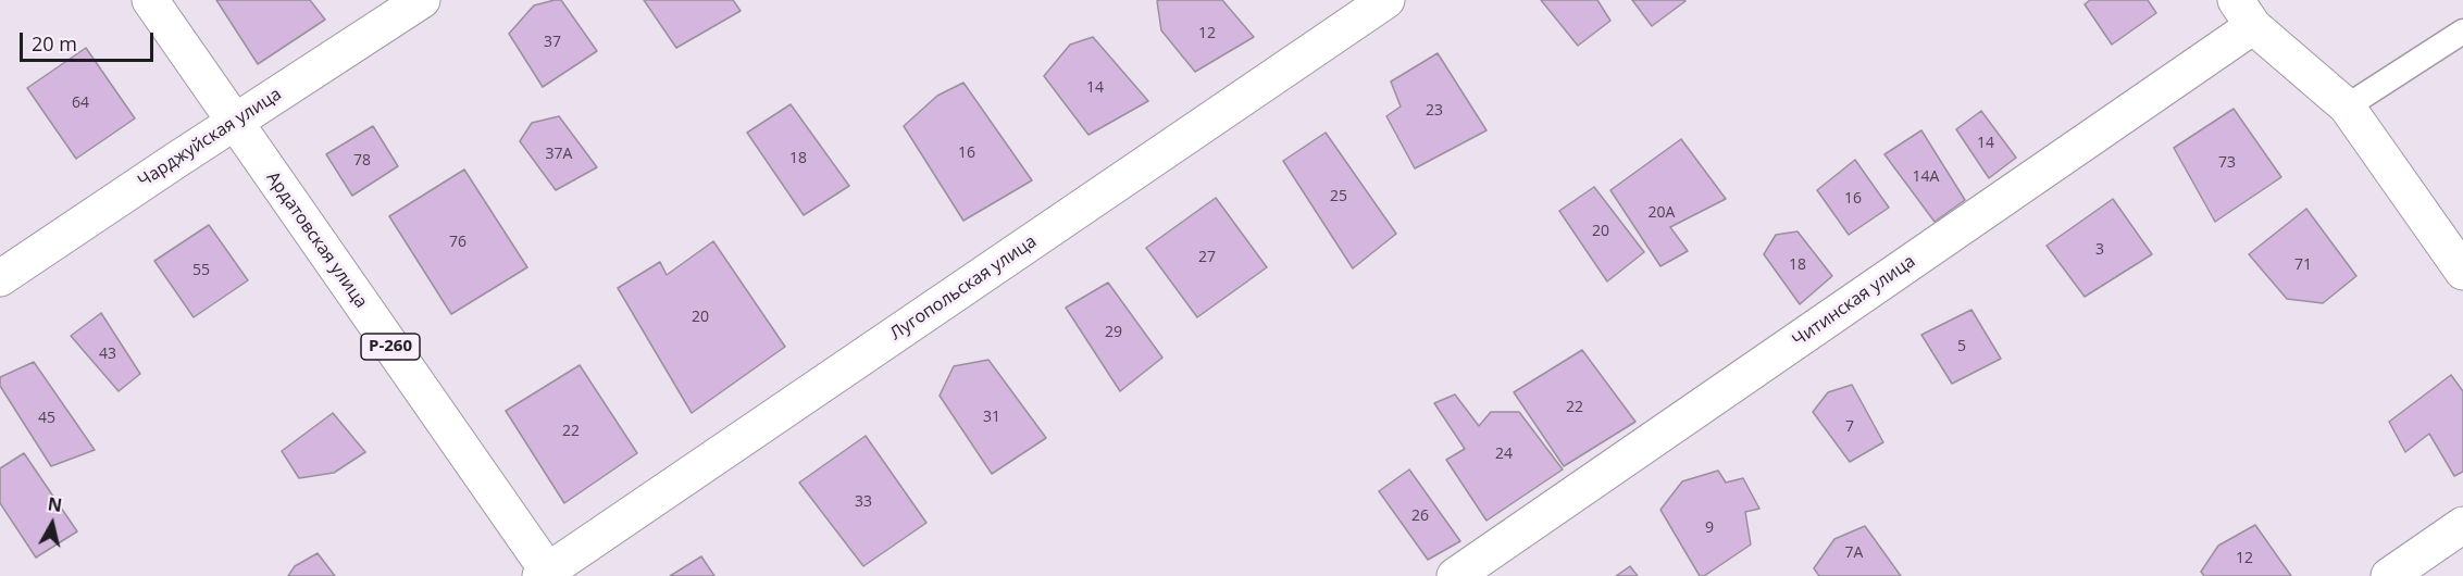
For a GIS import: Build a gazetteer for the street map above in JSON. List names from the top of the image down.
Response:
{
  "streets": {
    "main road": [
      "Чарджуйская улица",
      "Ардатовская улица",
      "Лугопольская улица",
      "Читинская улица",
      "Р-260"
    ]
  },
  "crossings": [
    ["Чарджуйская улица", "Ардатовская улица"],
    ["Ардатовская улица", "Лугопольская улица"]
  ],
  "house_numbers": [
    "12",
    "37",
    "14",
    "64",
    "23",
    "14",
    "16",
    "37А",
    "18",
    "78",
    "73",
    "14А",
    "25",
    "16",
    "20А",
    "20",
    "76",
    "3",
    "27",
    "18",
    "71",
    "55",
    "20",
    "29",
    "5",
    "43",
    "22",
    "31",
    "45",
    "7",
    "22",
    "24",
    "33",
    "26",
    "9",
    "7А",
    "12"
  ],
  "scale_bar": "20 m",
  "north": "top"
}
